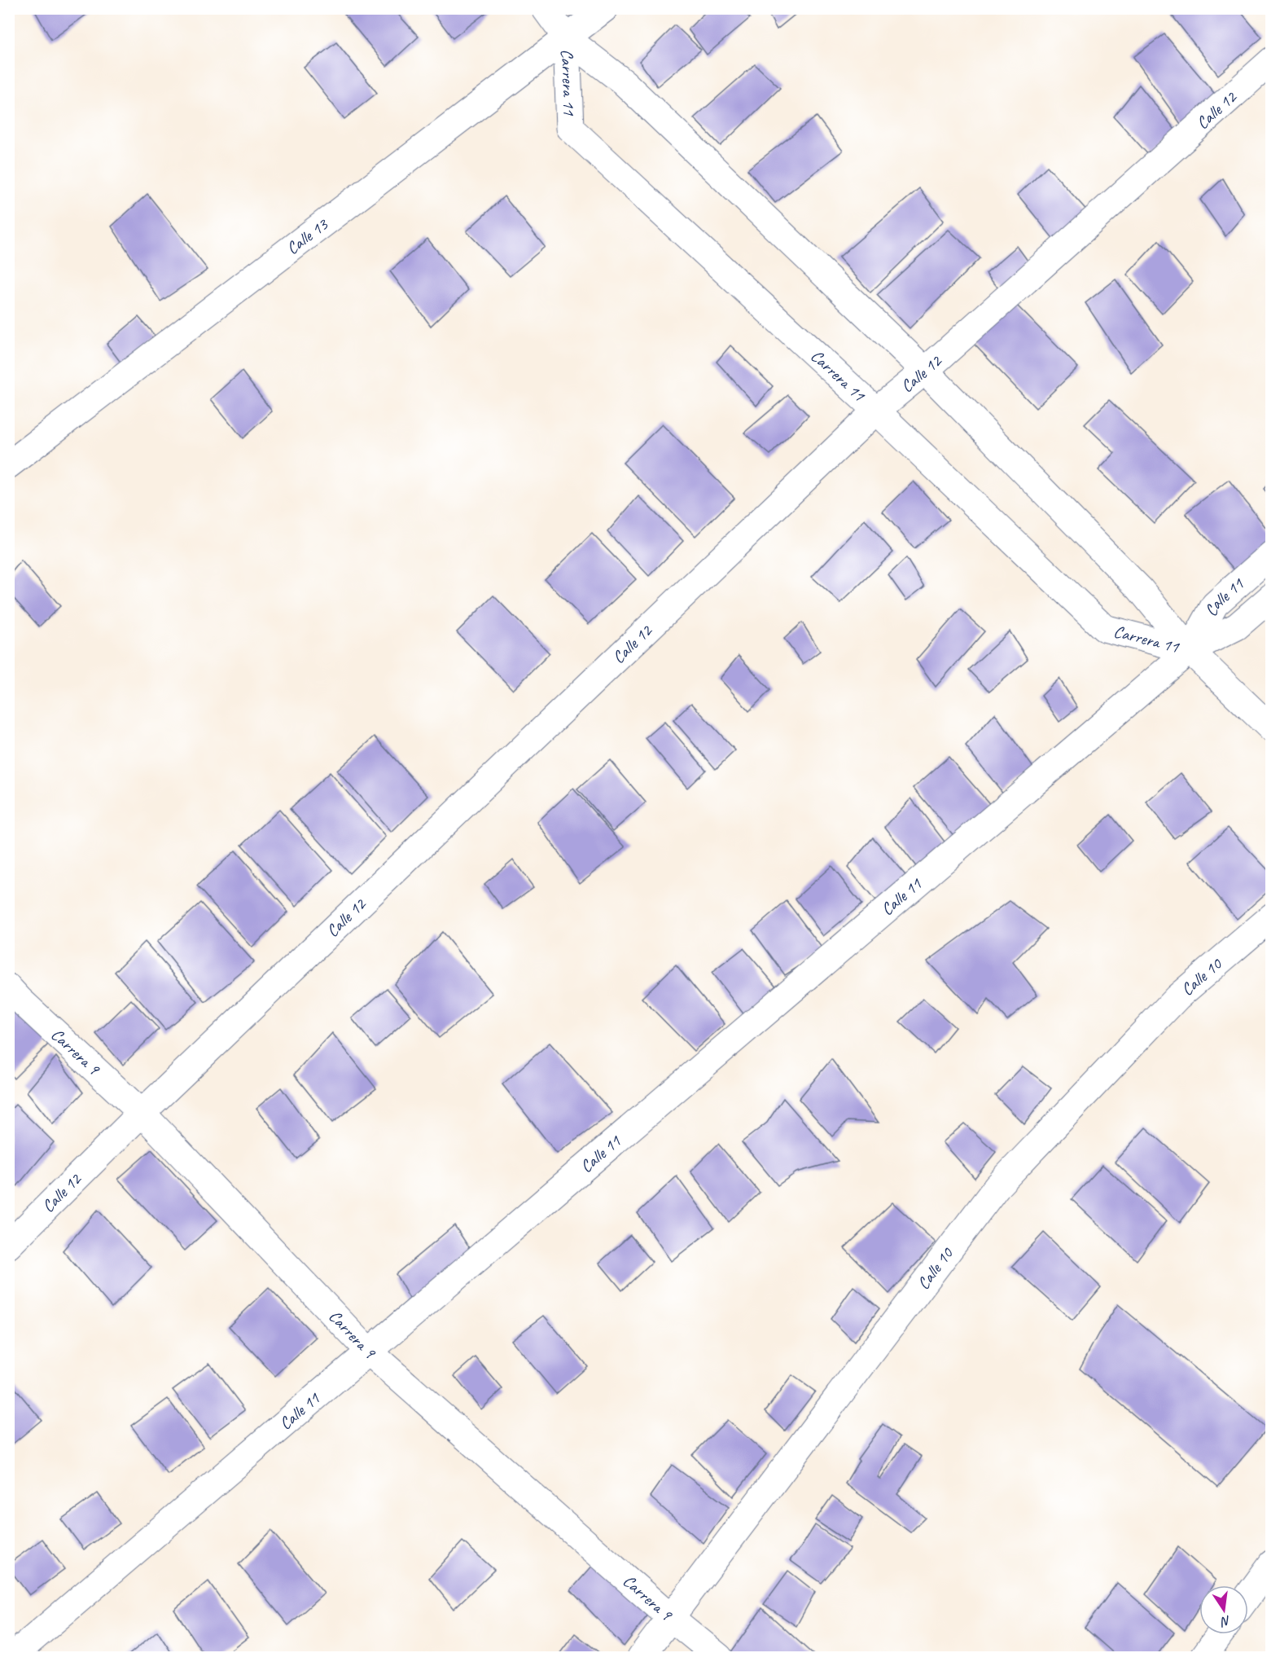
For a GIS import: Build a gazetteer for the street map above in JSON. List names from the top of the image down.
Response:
{
  "streets": {
    "street": [
      "Carrera 11",
      "Calle 12",
      "Calle 13",
      "Calle 11",
      "Calle 10",
      "Carrera 9"
    ]
  },
  "crossings": [
    ["Carrera 11", "Calle 12"],
    ["Carrera 11", "Calle 13"],
    ["Carrera 11", "Calle 11"],
    ["Calle 12", "Carrera 9"],
    ["Calle 11", "Carrera 9"],
    ["Calle 10", "Carrera 9"]
  ],
  "north": "bottom"
}
